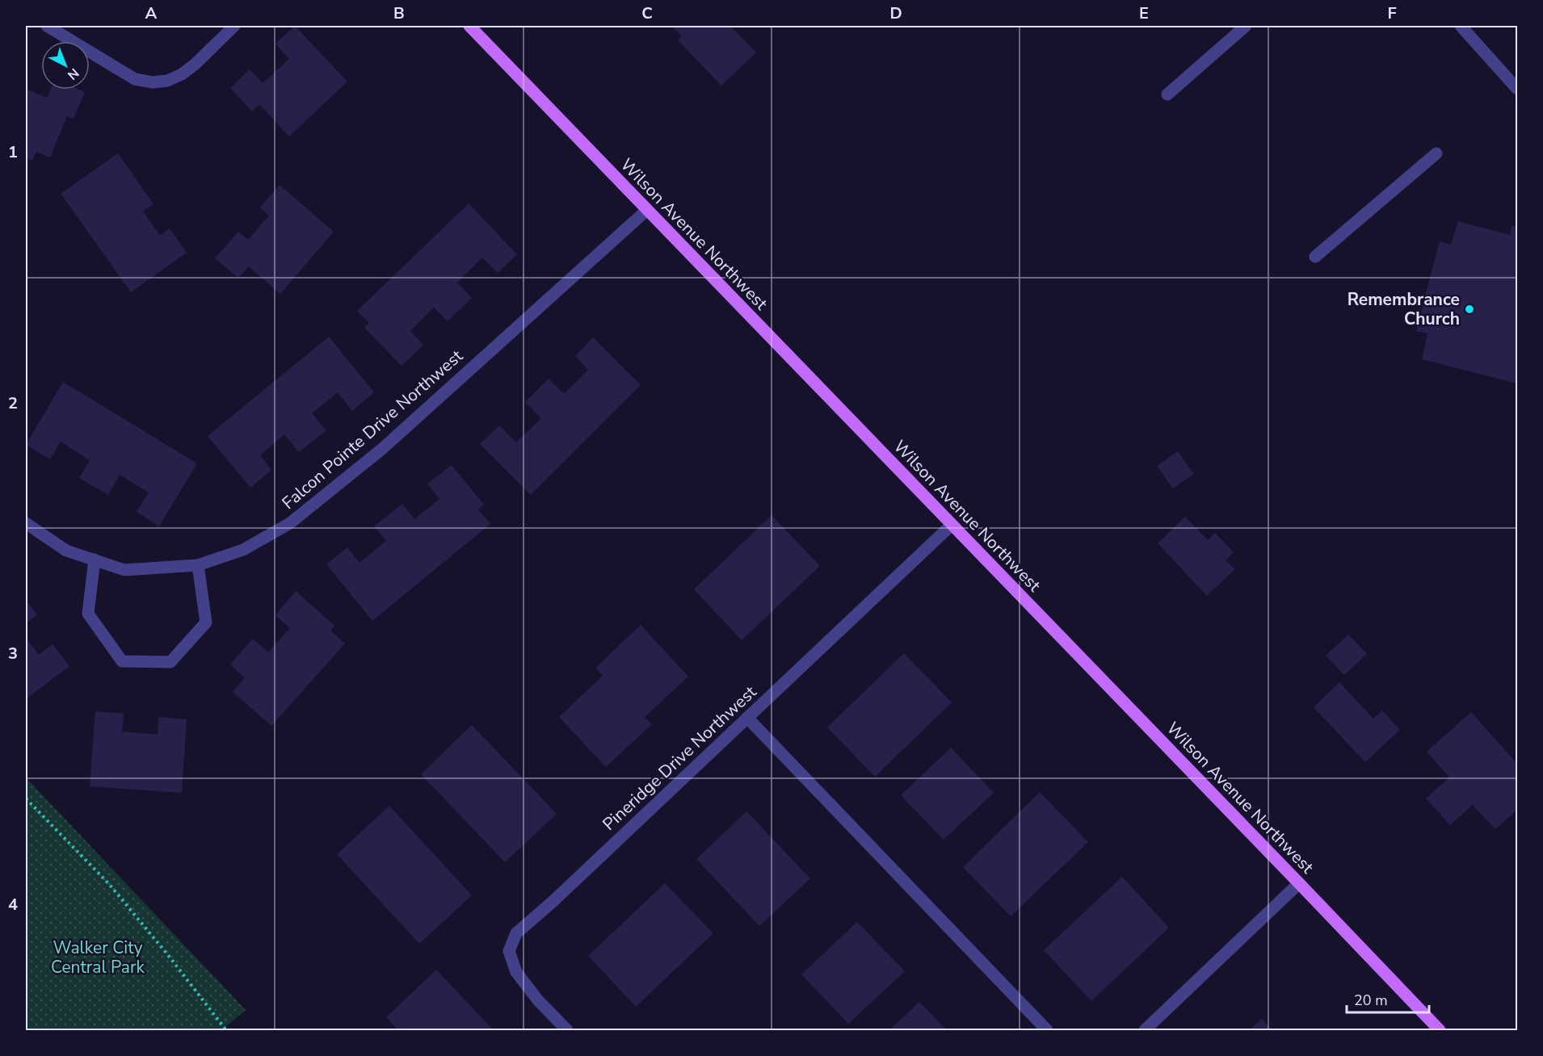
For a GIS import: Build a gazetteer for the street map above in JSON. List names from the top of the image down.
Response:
{
  "streets": {
    "main road": ["Wilson Avenue Northwest"],
    "street": ["Falcon Pointe Drive Northwest", "Pineridge Drive Northwest"]
  },
  "crossings": [
    ["Wilson Avenue Northwest", "Falcon Pointe Drive Northwest"],
    ["Wilson Avenue Northwest", "Pineridge Drive Northwest"]
  ],
  "parks": ["Walker City Central Park"],
  "places": ["Remembrance Church"],
  "scale_bar": "20 m",
  "north": "bottom right",
  "grid": {
    "columns": [
      "A",
      "B",
      "C",
      "D",
      "E",
      "F"
    ],
    "rows": [
      "1",
      "2",
      "3",
      "4"
    ]
  }
}
